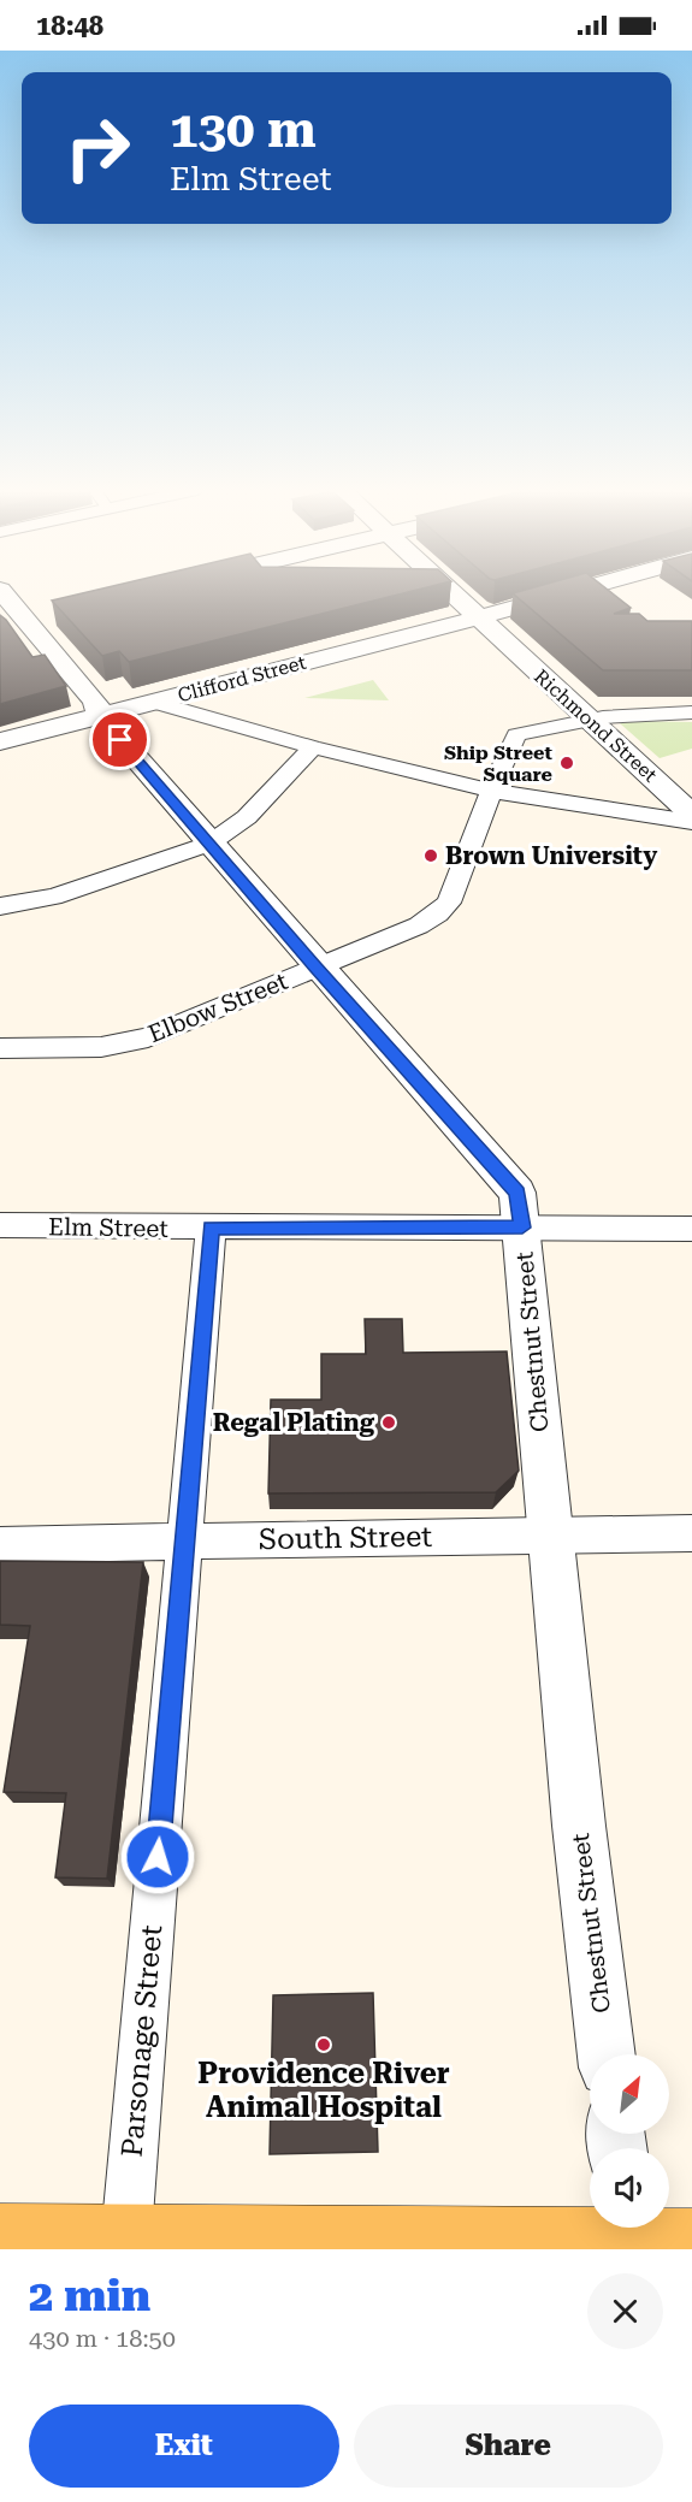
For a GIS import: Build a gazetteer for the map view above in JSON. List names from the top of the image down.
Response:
{
  "streets": {
    "street": [
      "Clifford Street",
      "Richmond Street",
      "Elbow Street",
      "Elm Street",
      "Chestnut Street",
      "South Street",
      "Parsonage Street"
    ]
  },
  "crossings": [
    ["Clifford Street", "Richmond Street"],
    ["Clifford Street", "Chestnut Street"],
    ["Richmond Street", "Elbow Street"],
    ["Elbow Street", "Chestnut Street"],
    ["Elm Street", "Chestnut Street"],
    ["Elm Street", "Parsonage Street"],
    ["Chestnut Street", "South Street"],
    ["South Street", "Parsonage Street"]
  ],
  "places": [
    "Ship Street Square",
    "Brown University",
    "Regal Plating",
    "Providence River Animal Hospital"
  ],
  "north": "top right",
  "page": {
    "status": "18:48",
    "turn": ["130 m", "Elm Street"],
    "heading": ["2 min", "430 m · 18:50"],
    "buttons": ["Exit", "Share"]
  }
}
